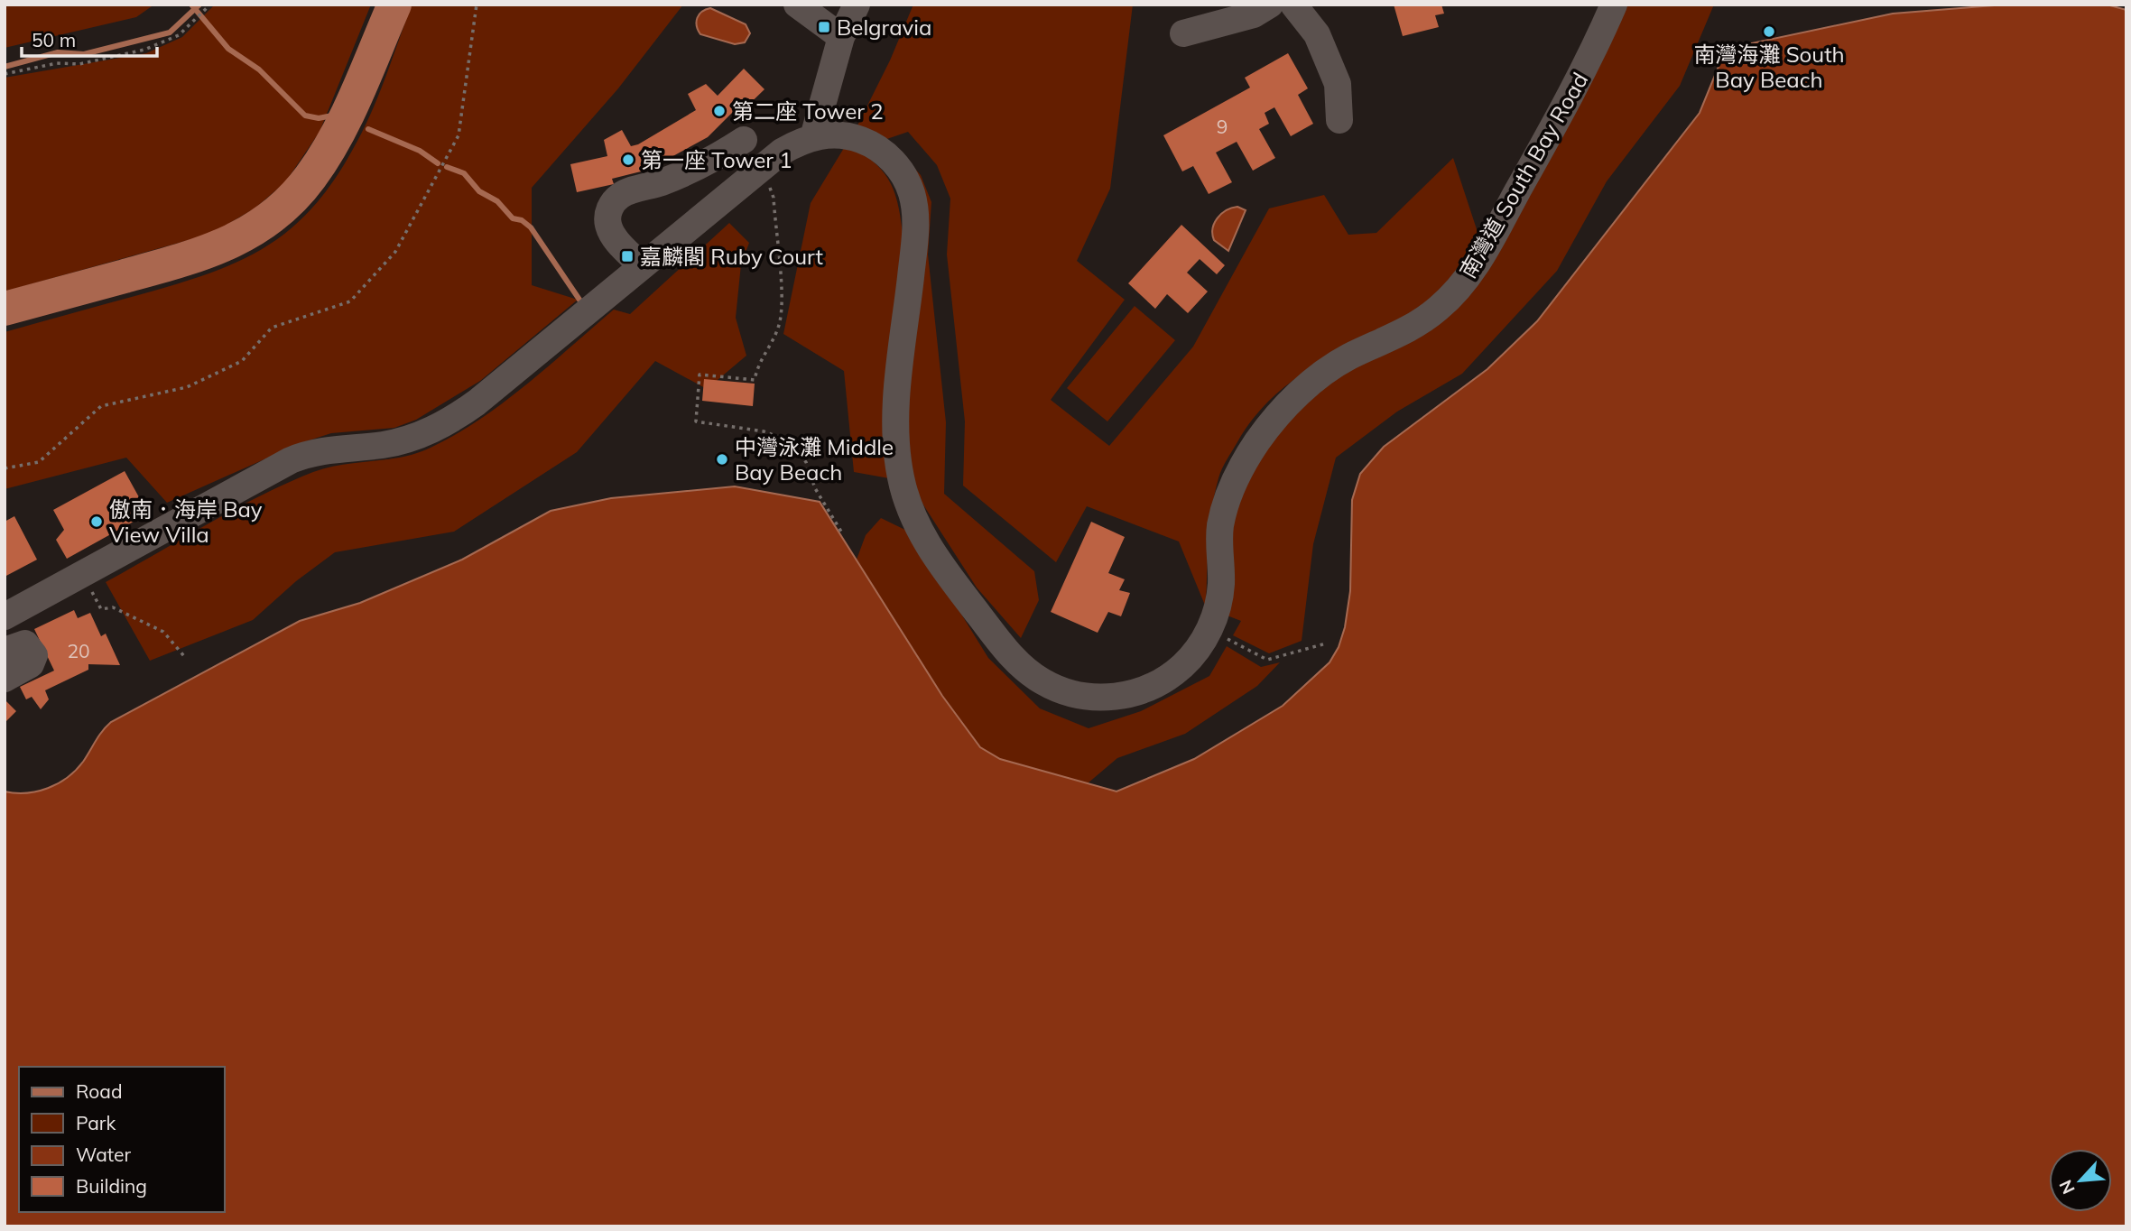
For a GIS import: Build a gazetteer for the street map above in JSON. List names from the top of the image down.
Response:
{
  "streets": {
    "street": ["南灣道 South Bay Road"]
  },
  "places": {
    "transit": ["Belgravia", "嘉麟閣 Ruby Court"],
    "other": [
      "南灣海灘 South Bay Beach",
      "第二座 Tower 2",
      "第一座 Tower 1",
      "中灣泳灘 Middle Bay Beach",
      "傲南．海岸 Bay View Villa"
    ]
  },
  "house_numbers": ["9", "20"],
  "legend": [
    "Road",
    "Park",
    "Water",
    "Building"
  ],
  "scale_bar": "50 m",
  "north": "bottom left"
}
